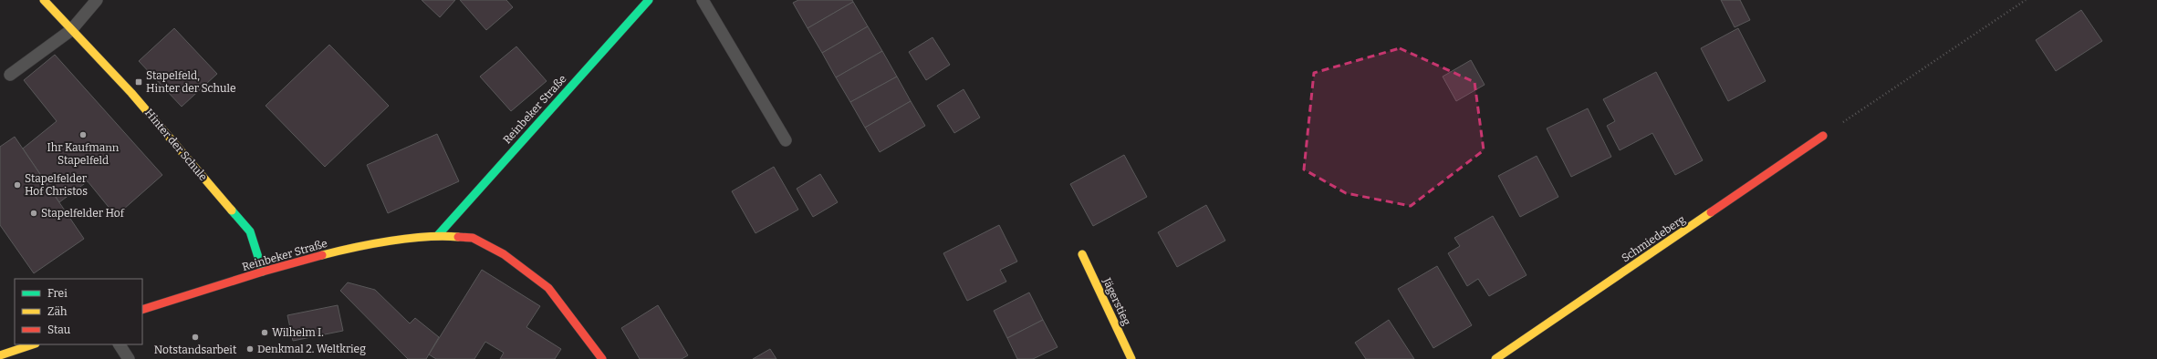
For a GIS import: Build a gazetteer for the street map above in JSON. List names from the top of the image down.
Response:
{
  "streets": {
    "street": [
      "Reinbeker Straße",
      "Hinter der Schule",
      "Schmiedeberg",
      "Jägerstieg"
    ]
  },
  "crossings": [
    ["Reinbeker Straße", "Hinter der Schule"]
  ],
  "places": {
    "transit": ["Stapelfeld, Hinter der Schule"],
    "other": [
      "Ihr Kaufmann Stapelfeld",
      "Stapelfelder Hof Christos",
      "Stapelfelder Hof",
      "Wilhelm I.",
      "Notstandsarbeit",
      "Denkmal 2. Weltkrieg"
    ]
  },
  "legend": ["Frei", "Zäh", "Stau"]
}
